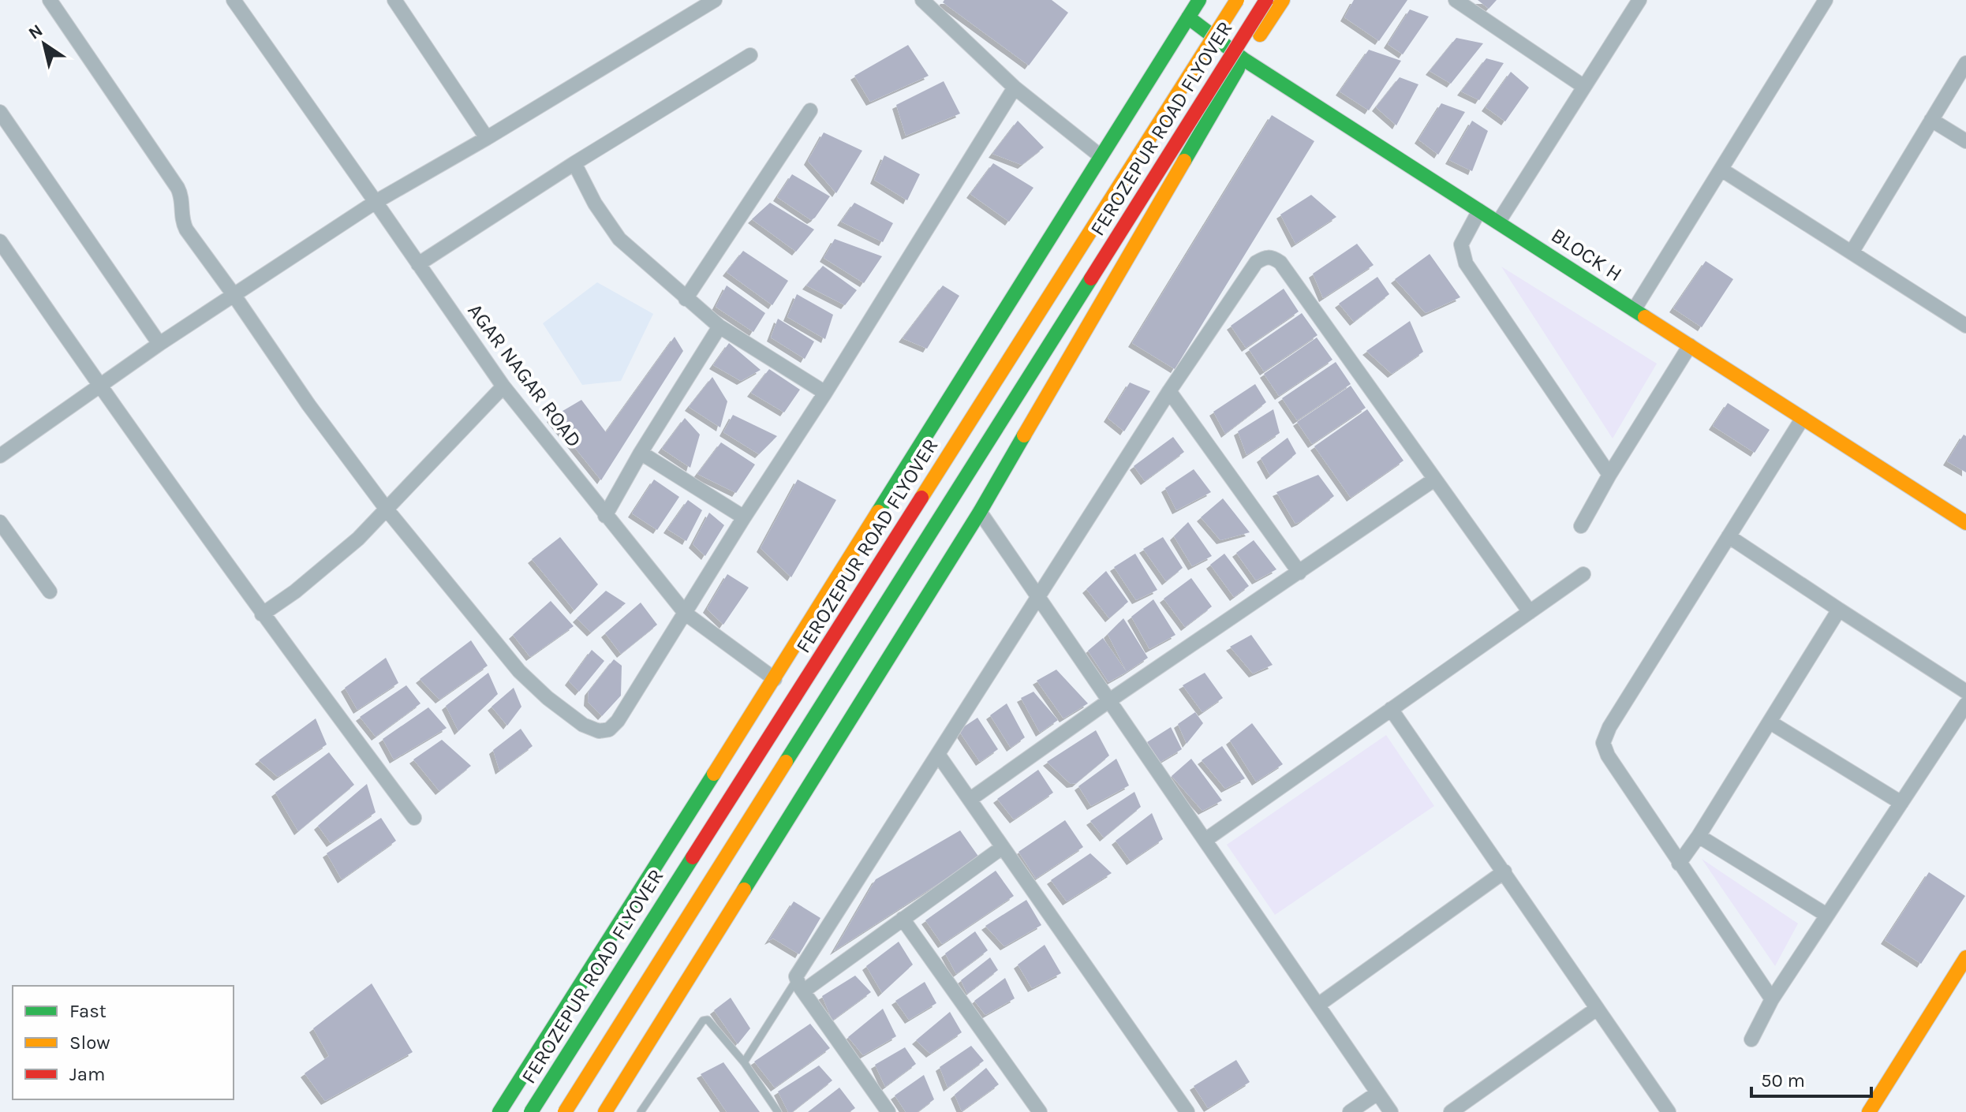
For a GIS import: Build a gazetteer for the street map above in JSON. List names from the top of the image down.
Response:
{
  "streets": {
    "main road": ["FEROZEPUR ROAD FLYOVER", "BLOCK H"],
    "street": ["AGAR NAGAR ROAD"]
  },
  "legend": ["Fast", "Slow", "Jam"],
  "scale_bar": "50 m",
  "north": "top left"
}
